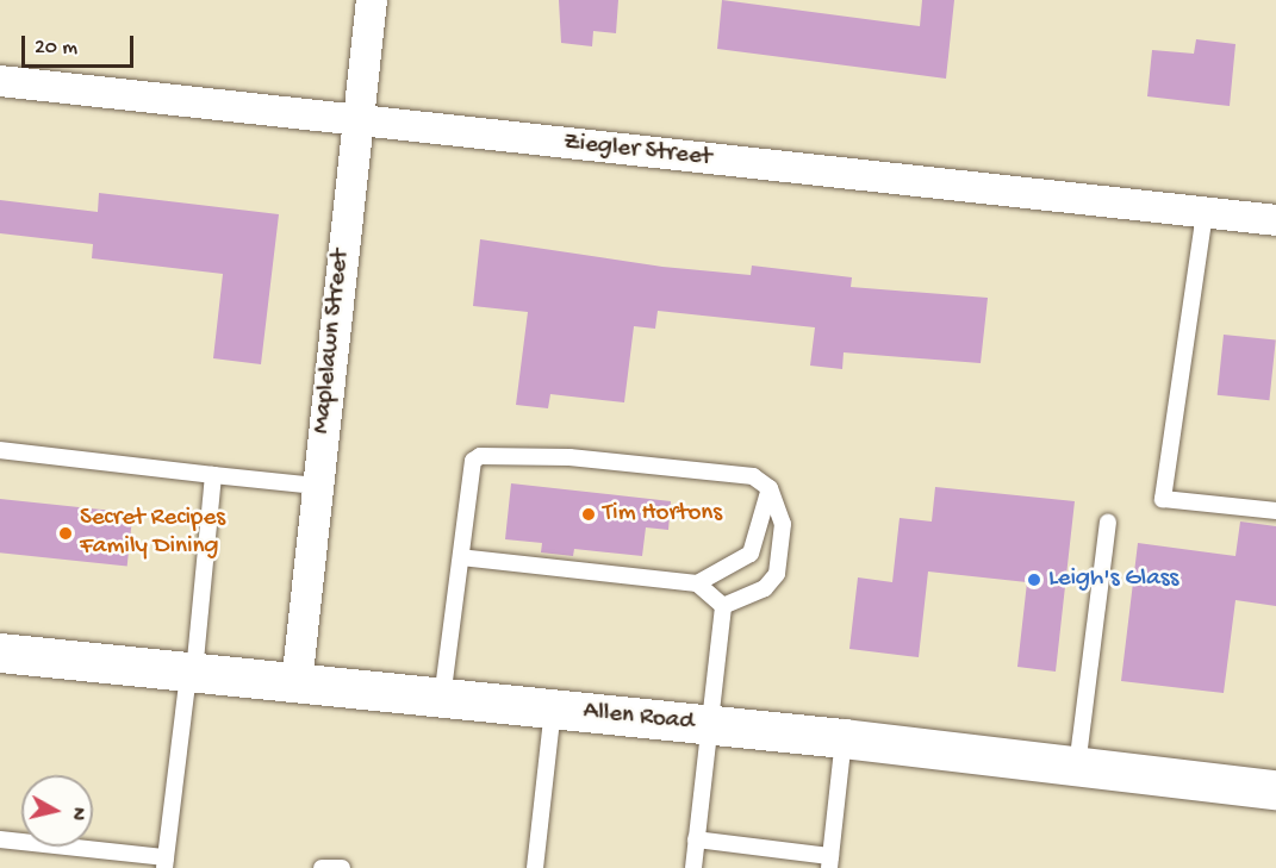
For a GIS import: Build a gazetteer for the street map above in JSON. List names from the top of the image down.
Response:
{
  "streets": {
    "main road": ["Allen Road"],
    "street": ["Ziegler Street", "Maplelawn Street"]
  },
  "crossings": [
    ["Ziegler Street", "Maplelawn Street"],
    ["Maplelawn Street", "Allen Road"]
  ],
  "places": ["Tim Hortons", "Secret Recipes Family Dining", "Leigh's Glass"],
  "scale_bar": "20 m",
  "north": "right"
}
